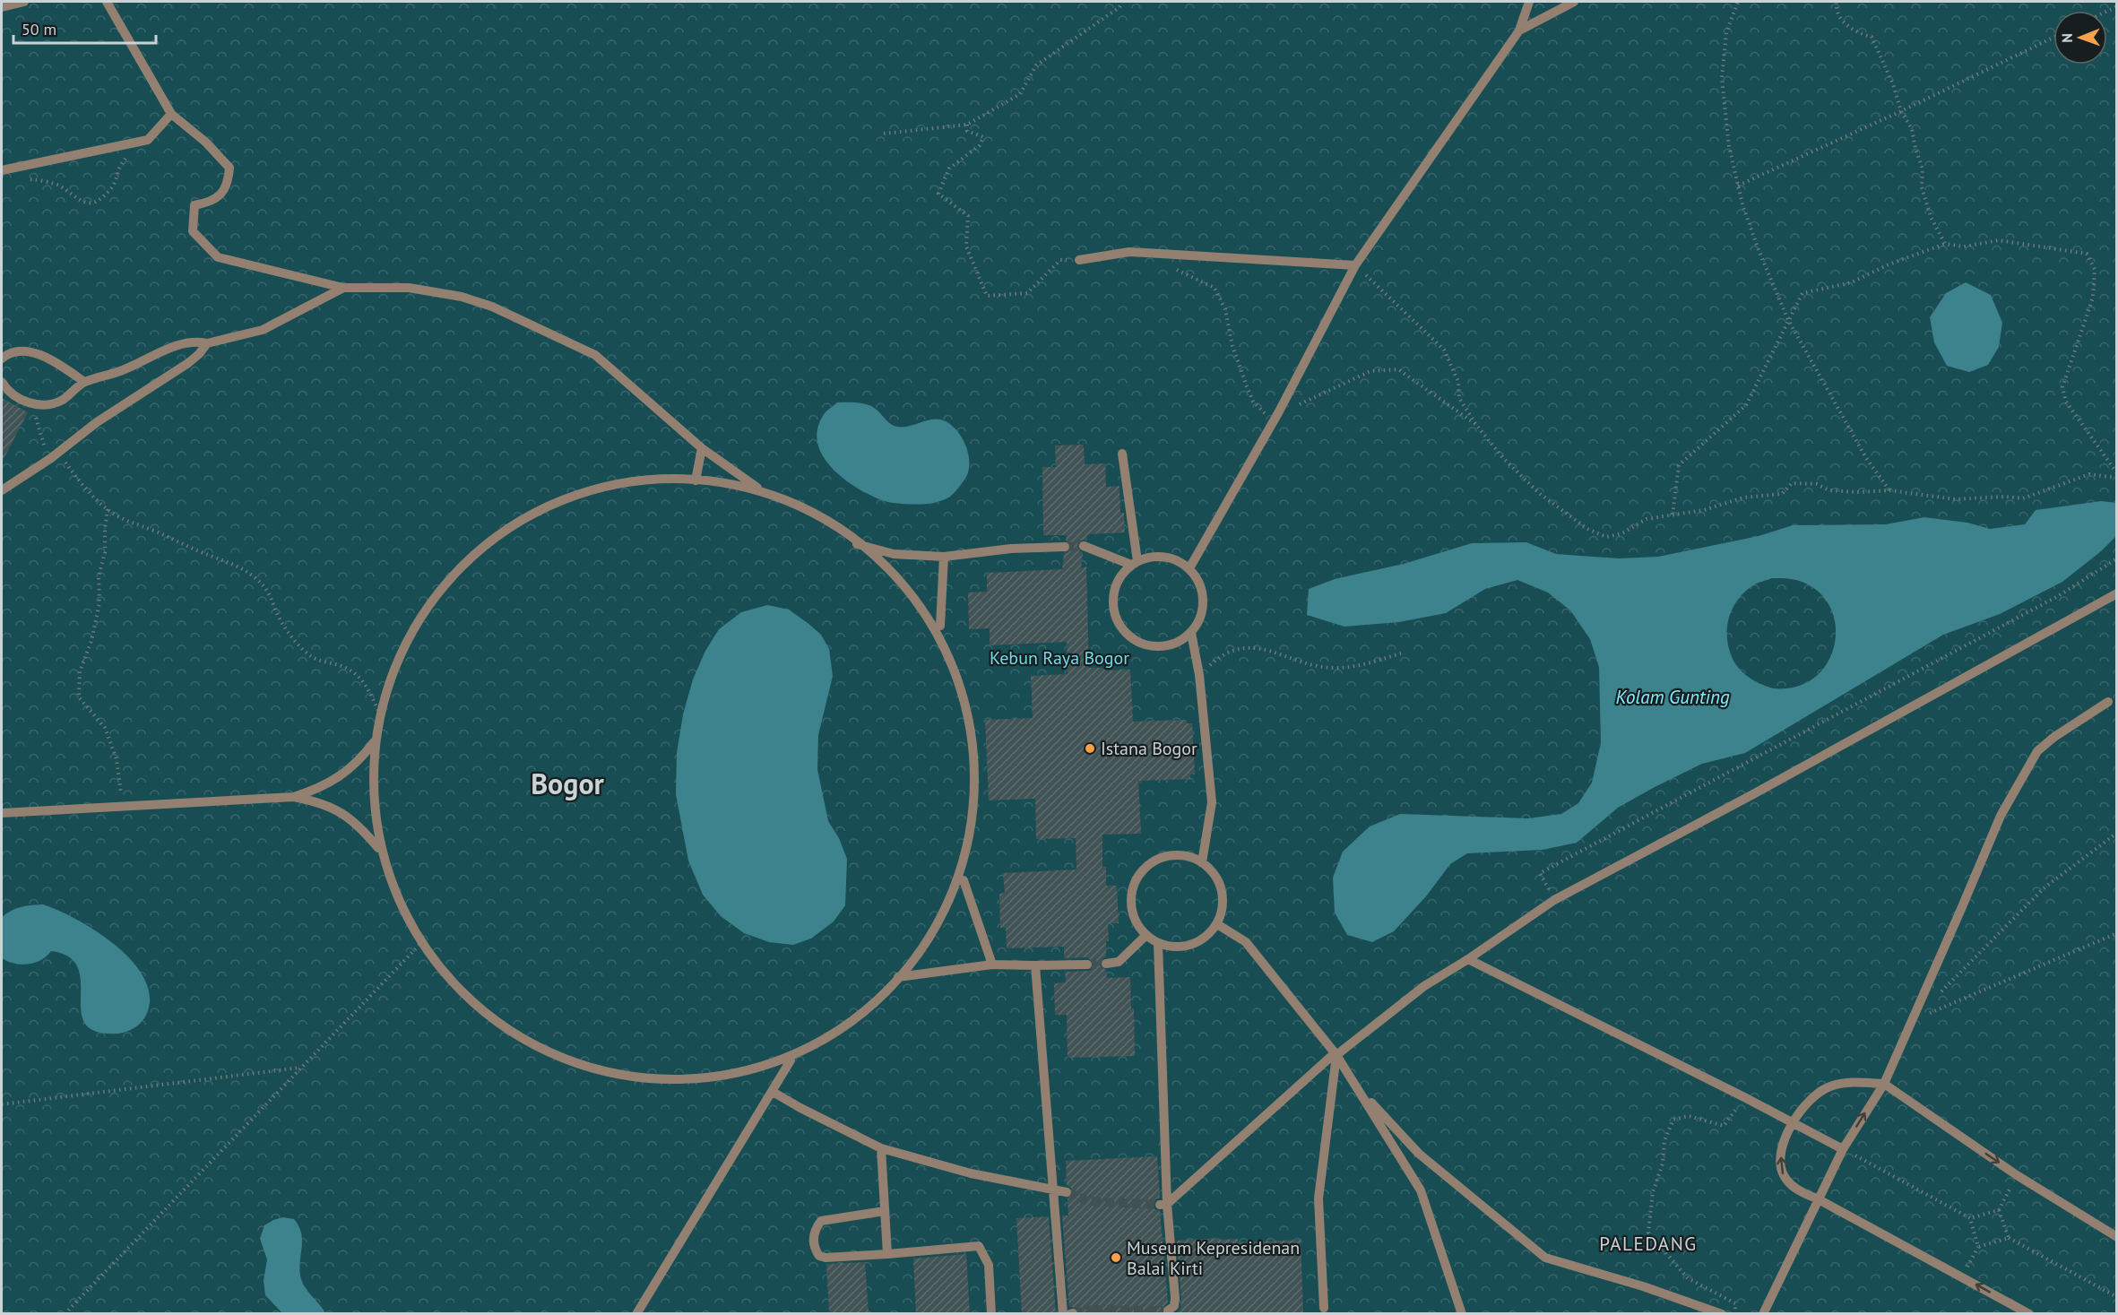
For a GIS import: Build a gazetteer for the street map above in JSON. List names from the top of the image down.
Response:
{
  "districts": ["Bogor", "PALEDANG"],
  "water": ["Kolam Gunting"],
  "parks": ["Kebun Raya Bogor"],
  "places": ["Istana Bogor", "Museum Kepresidenan Balai Kirti"],
  "scale_bar": "50 m",
  "north": "left"
}
